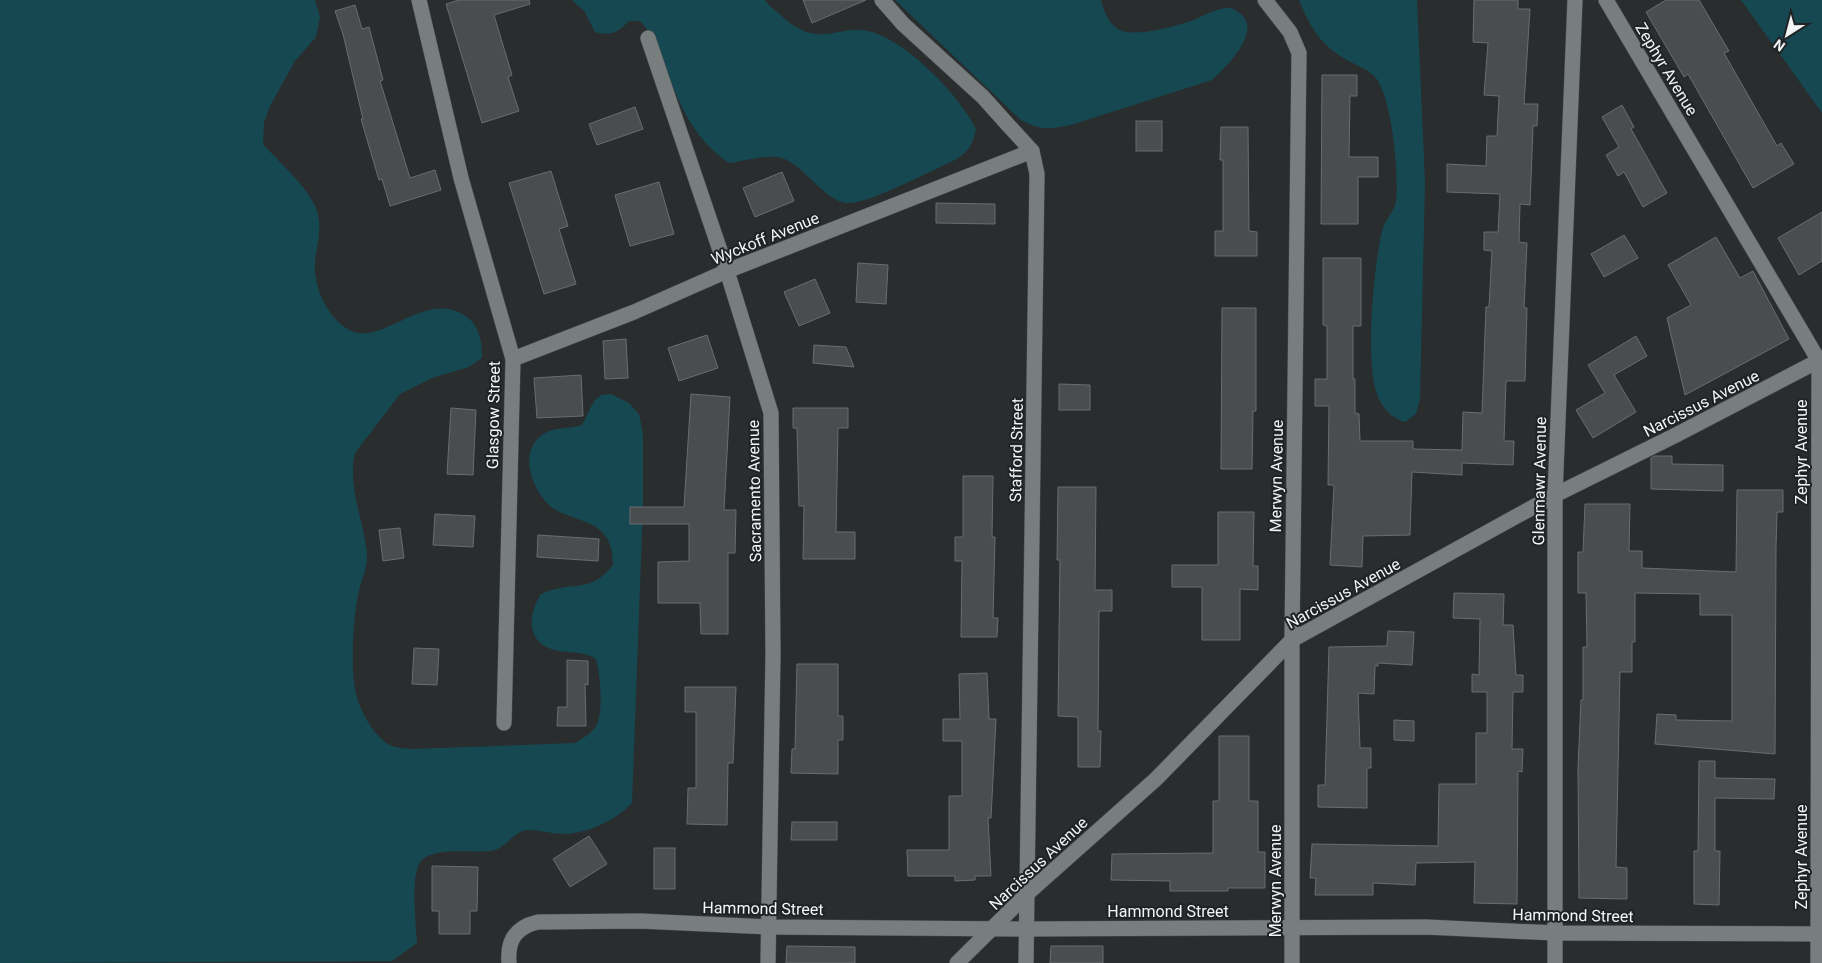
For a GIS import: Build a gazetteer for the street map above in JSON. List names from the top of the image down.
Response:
{
  "streets": {
    "street": [
      "Zephyr Avenue",
      "Wyckoff Avenue",
      "Narcissus Avenue",
      "Glasgow Street",
      "Stafford Street",
      "Merwyn Avenue",
      "Glenmawr Avenue",
      "Sacramento Avenue",
      "Hammond Street"
    ]
  },
  "crossings": [
    ["Zephyr Avenue", "Narcissus Avenue"],
    ["Zephyr Avenue", "Hammond Street"],
    ["Wyckoff Avenue", "Glasgow Street"],
    ["Wyckoff Avenue", "Stafford Street"],
    ["Wyckoff Avenue", "Sacramento Avenue"],
    ["Narcissus Avenue", "Stafford Street"],
    ["Narcissus Avenue", "Merwyn Avenue"],
    ["Narcissus Avenue", "Glenmawr Avenue"],
    ["Narcissus Avenue", "Hammond Street"],
    ["Stafford Street", "Hammond Street"],
    ["Merwyn Avenue", "Hammond Street"],
    ["Glenmawr Avenue", "Hammond Street"],
    ["Sacramento Avenue", "Hammond Street"]
  ],
  "north": "bottom left"
}
